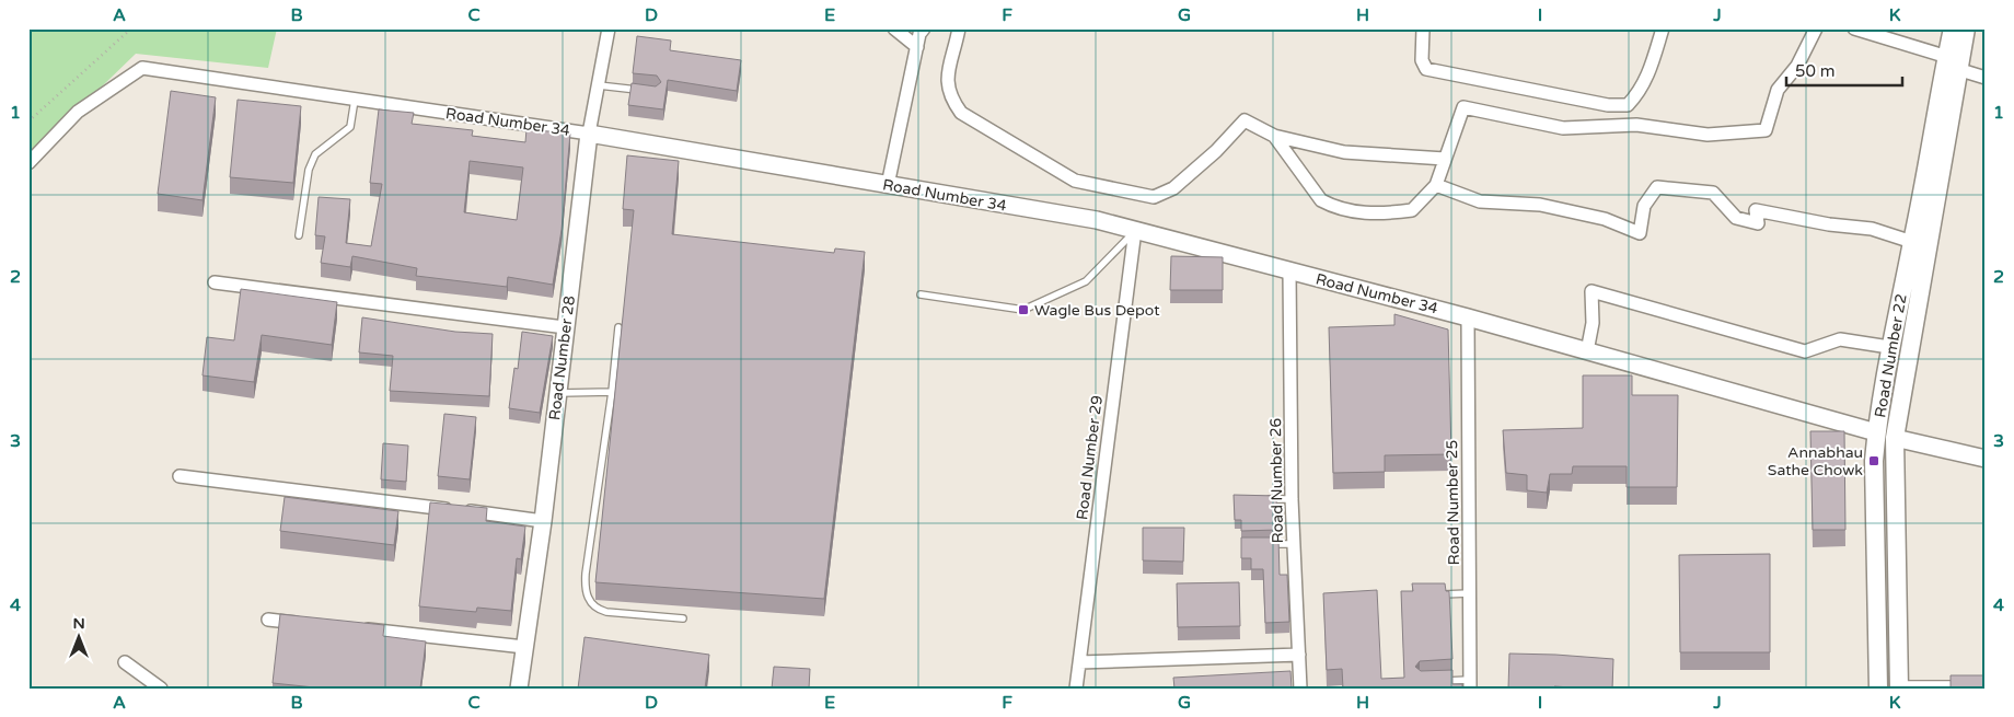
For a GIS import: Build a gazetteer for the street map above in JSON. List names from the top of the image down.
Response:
{
  "streets": {
    "main road": ["Road Number 22"],
    "street": [
      "Road Number 34",
      "Road Number 28",
      "Road Number 29",
      "Road Number 26",
      "Road Number 25"
    ]
  },
  "crossings": [
    ["Road Number 34", "Road Number 22"],
    ["Road Number 34", "Road Number 28"],
    ["Road Number 34", "Road Number 29"],
    ["Road Number 34", "Road Number 26"],
    ["Road Number 34", "Road Number 25"]
  ],
  "places": {
    "transit": ["Wagle Bus Depot", "Annabhau Sathe Chowk"]
  },
  "scale_bar": "50 m",
  "north": "top",
  "grid": {
    "columns": [
      "A",
      "B",
      "C",
      "D",
      "E",
      "F",
      "G",
      "H",
      "I",
      "J",
      "K"
    ],
    "rows": [
      "1",
      "2",
      "3",
      "4"
    ]
  }
}
